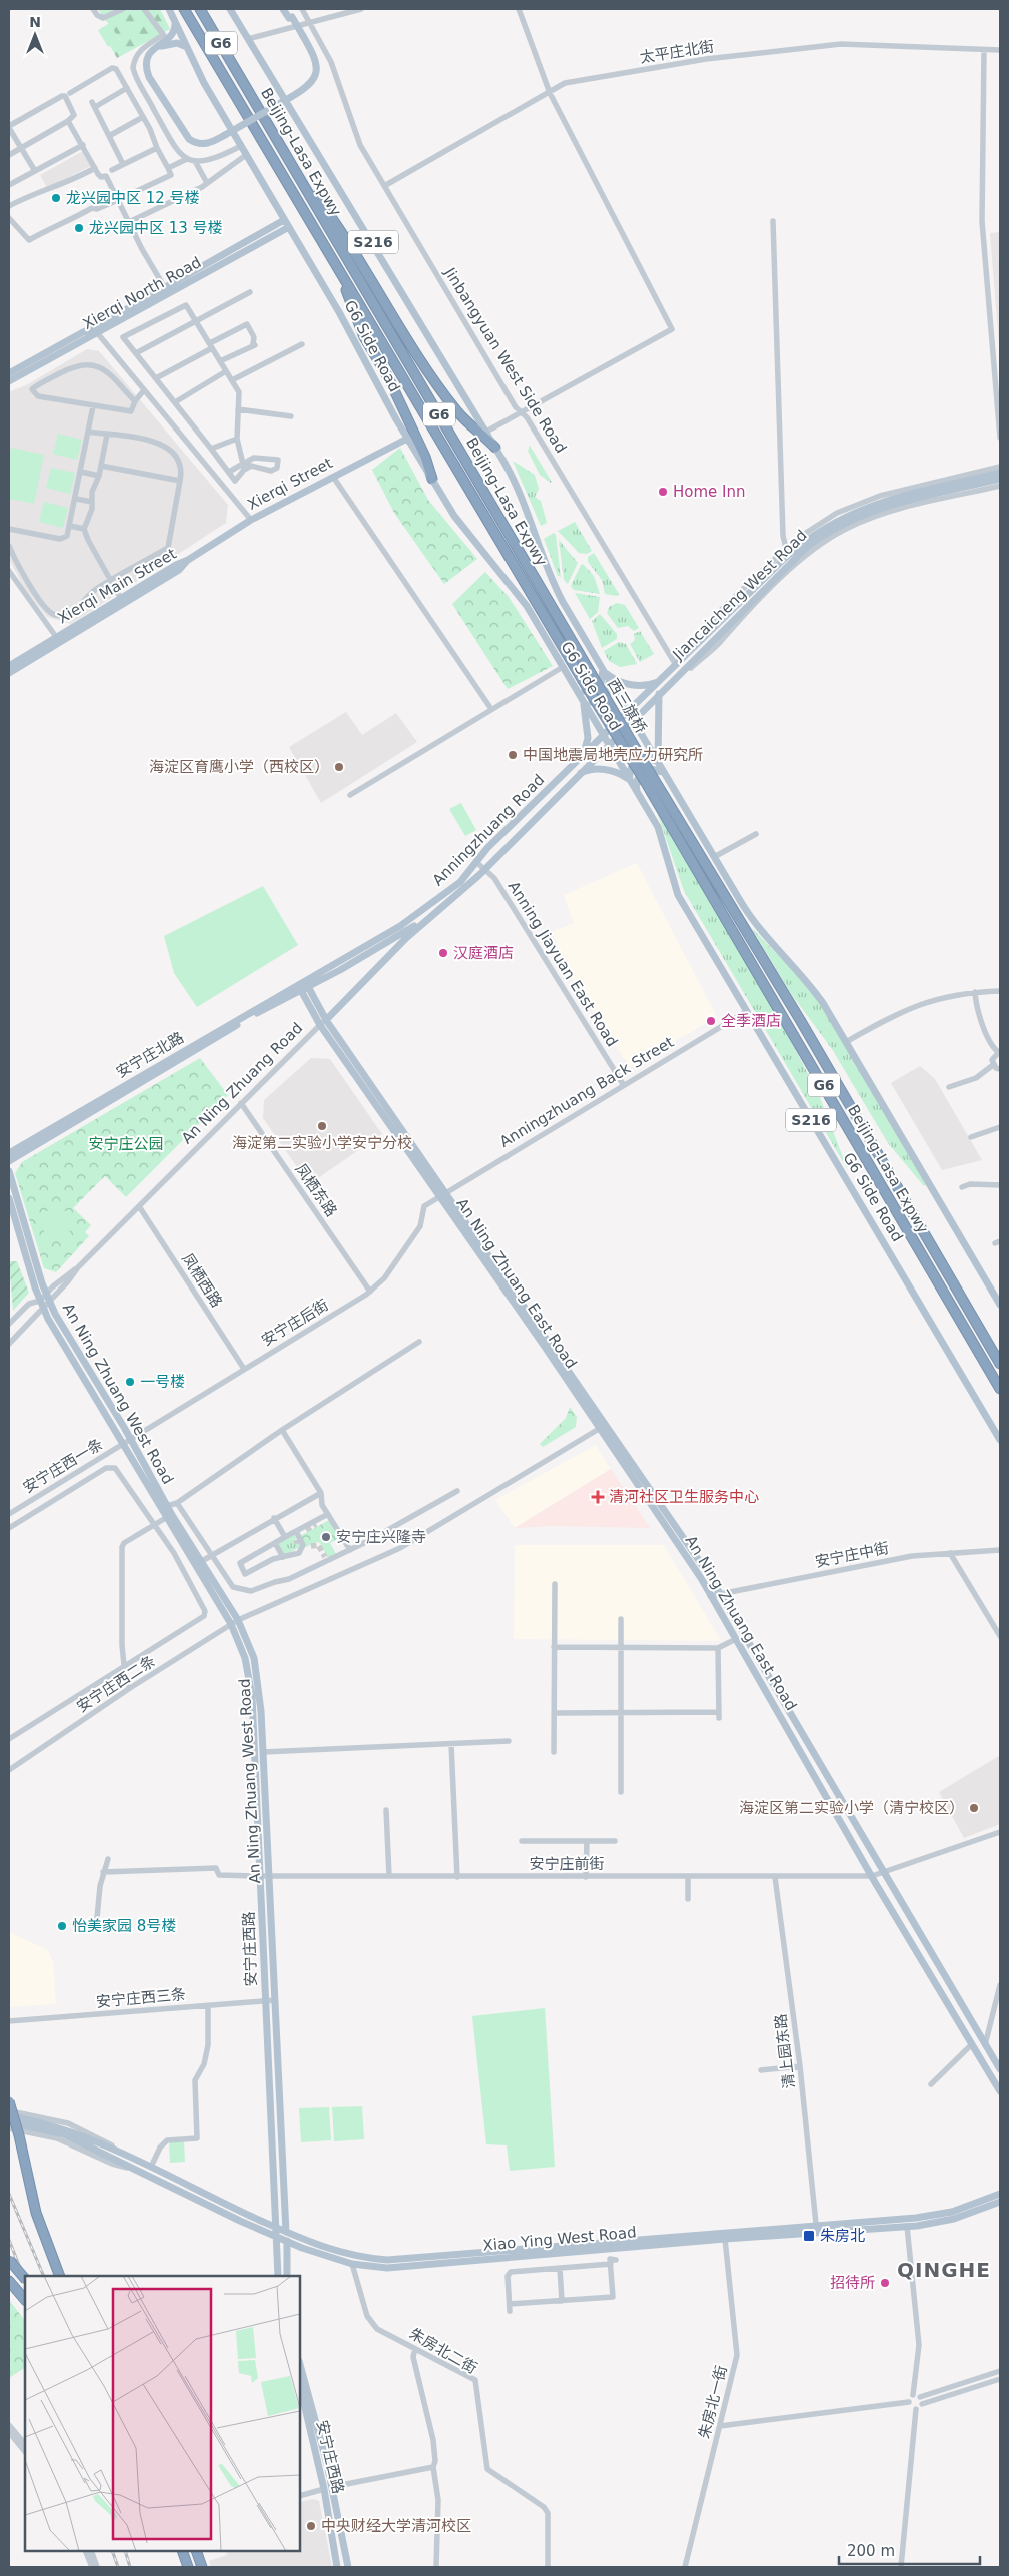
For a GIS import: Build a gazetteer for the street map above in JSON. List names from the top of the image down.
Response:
{
  "streets": {
    "highway": ["G6", "Beijing-Lasa Expwy", "西三旗桥"],
    "main road": [
      "S216",
      "Xierqi North Road",
      "G6 Side Road",
      "Xierqi Street",
      "Xierqi Main Street",
      "Jiancaicheng West Road",
      "Anningzhuang Road",
      "安宁庄北路",
      "An Ning Zhuang Road",
      "An Ning Zhuang East Road",
      "An Ning Zhuang West Road",
      "安宁庄西路",
      "Xiao Ying West Road"
    ],
    "street": [
      "太平庄北街",
      "Jinbangyuan West Side Road",
      "Anning Jiayuan East Road",
      "Anningzhuang Back Street",
      "凤栖东路",
      "凤栖西路",
      "安宁庄后街",
      "安宁庄西一条",
      "安宁庄中街",
      "安宁庄西二条",
      "安宁庄前街",
      "安宁庄西三条",
      "清上园东路",
      "朱房北二街",
      "朱房北一街"
    ]
  },
  "crossings": [
    ["太平庄北街", "Jinbangyuan West Side Road"],
    ["Beijing-Lasa Expwy", "西三旗桥"],
    ["Xierqi North Road", "G6 Side Road"],
    ["G6 Side Road", "Xierqi Street"],
    ["G6 Side Road", "Jiancaicheng West Road"],
    ["G6 Side Road", "Anningzhuang Road"],
    ["G6 Side Road", "Anningzhuang Back Street"],
    ["Jinbangyuan West Side Road", "Jiancaicheng West Road"],
    ["Xierqi Street", "Xierqi Main Street"],
    ["Jiancaicheng West Road", "Anningzhuang Road"],
    ["Anningzhuang Road", "Anning Jiayuan East Road"],
    ["Anningzhuang Road", "安宁庄北路"],
    ["Anningzhuang Road", "An Ning Zhuang Road"],
    ["Anningzhuang Road", "An Ning Zhuang East Road"],
    ["Anning Jiayuan East Road", "Anningzhuang Back Street"],
    ["安宁庄北路", "An Ning Zhuang East Road"],
    ["An Ning Zhuang Road", "凤栖东路"],
    ["An Ning Zhuang Road", "凤栖西路"],
    ["An Ning Zhuang Road", "An Ning Zhuang East Road"],
    ["An Ning Zhuang Road", "An Ning Zhuang West Road"],
    ["Anningzhuang Back Street", "An Ning Zhuang East Road"],
    ["Anningzhuang Back Street", "安宁庄后街"],
    ["凤栖东路", "安宁庄后街"],
    ["凤栖西路", "安宁庄后街"],
    ["An Ning Zhuang East Road", "安宁庄后街"],
    ["An Ning Zhuang East Road", "安宁庄中街"],
    ["An Ning Zhuang East Road", "安宁庄西二条"],
    ["An Ning Zhuang East Road", "安宁庄前街"],
    ["安宁庄后街", "An Ning Zhuang West Road"],
    ["安宁庄后街", "安宁庄西一条"],
    ["An Ning Zhuang West Road", "安宁庄西一条"],
    ["An Ning Zhuang West Road", "安宁庄西二条"],
    ["An Ning Zhuang West Road", "安宁庄前街"],
    ["An Ning Zhuang West Road", "安宁庄西路"],
    ["An Ning Zhuang West Road", "安宁庄西三条"],
    ["An Ning Zhuang West Road", "Xiao Ying West Road"],
    ["安宁庄西二条", "安宁庄西路"],
    ["安宁庄前街", "安宁庄西路"],
    ["安宁庄前街", "清上园东路"],
    ["安宁庄西路", "安宁庄西三条"],
    ["安宁庄西路", "Xiao Ying West Road"],
    ["清上园东路", "Xiao Ying West Road"],
    ["Xiao Ying West Road", "朱房北二街"],
    ["Xiao Ying West Road", "朱房北一街"]
  ],
  "districts": ["QINGHE"],
  "parks": ["安宁庄公园"],
  "places": {
    "other": [
      "龙兴园中区 12 号楼",
      "龙兴园中区 13 号楼",
      "Home Inn",
      "中国地震局地壳应力研究所",
      "海淀区育鹰小学（西校区）",
      "汉庭酒店",
      "全季酒店",
      "海淀第二实验小学安宁分校",
      "一号楼",
      "安宁庄兴隆寺",
      "海淀区第二实验小学（清宁校区）",
      "怡美家园 8号楼",
      "招待所",
      "中央财经大学清河校区"
    ],
    "health": ["清河社区卫生服务中心"],
    "transit": ["朱房北"]
  },
  "scale_bar": "200 m",
  "north": "top"
}
